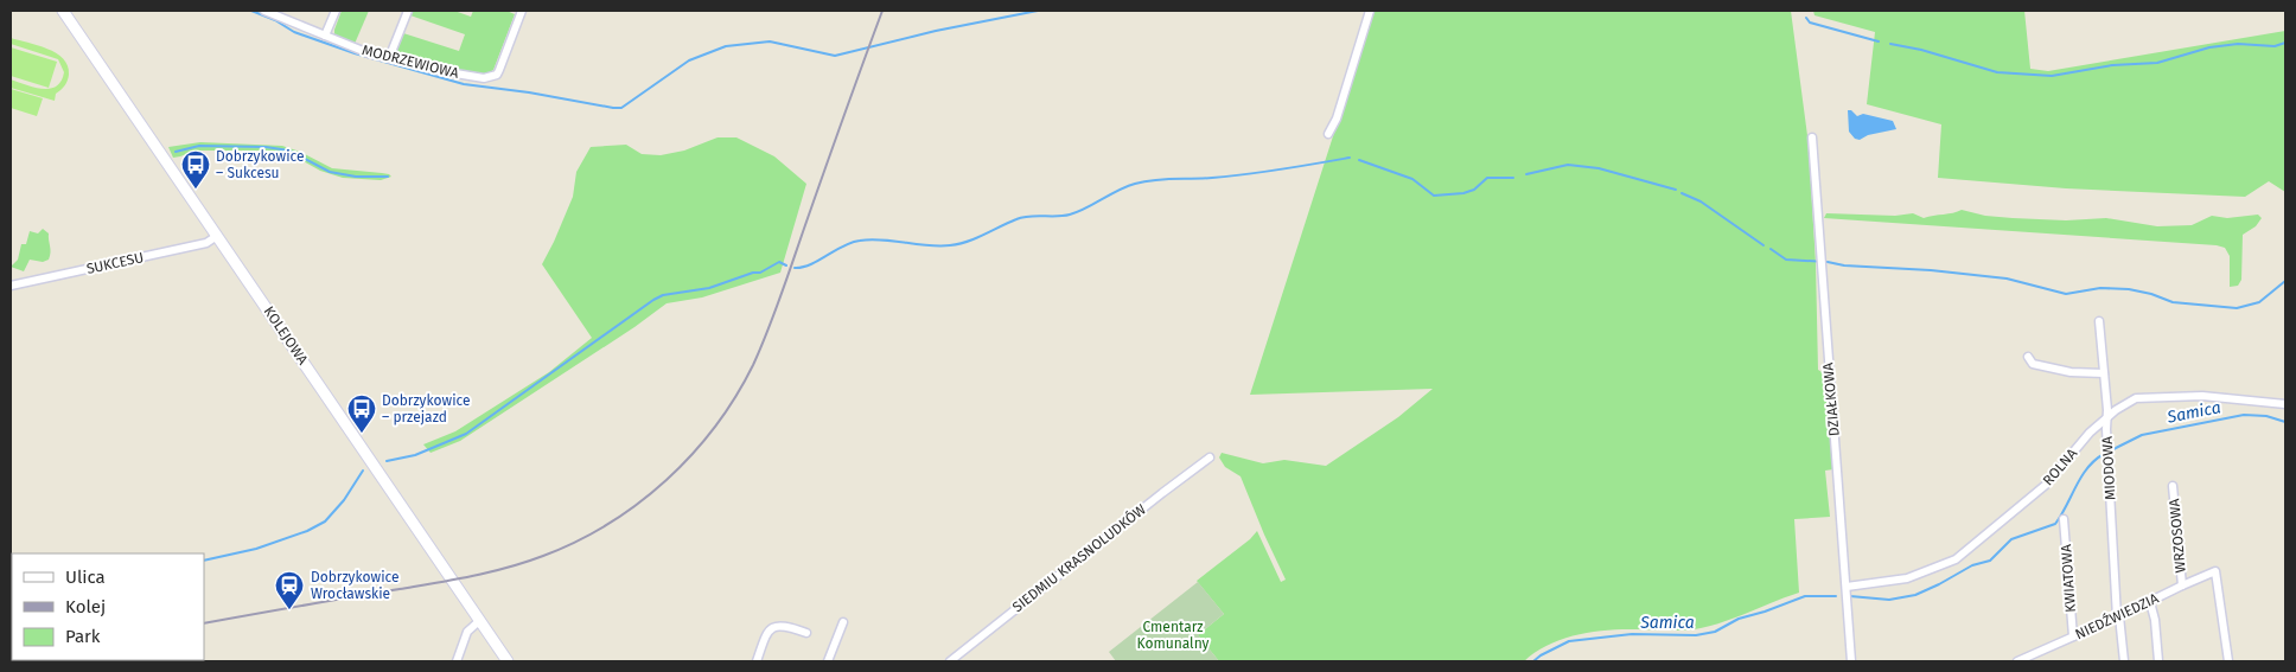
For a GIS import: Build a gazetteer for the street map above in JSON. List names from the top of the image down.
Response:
{
  "streets": {
    "street": [
      "MODRZEWIOWA",
      "SUKCESU",
      "KOLEJOWA",
      "DZIAŁKOWA",
      "ROLNA",
      "MIODOWA",
      "WRZOSOWA",
      "SIEDMIU KRASNOLUDKÓW",
      "KWIATOWA",
      "NIEDŹWIEDZIA"
    ]
  },
  "crossings": [
    ["SUKCESU", "KOLEJOWA"],
    ["DZIAŁKOWA", "ROLNA"],
    ["ROLNA", "MIODOWA"],
    ["MIODOWA", "NIEDŹWIEDZIA"],
    ["WRZOSOWA", "NIEDŹWIEDZIA"],
    ["KWIATOWA", "NIEDŹWIEDZIA"]
  ],
  "water": ["Samica"],
  "parks": ["Cmentarz Komunalny"],
  "places": {
    "bus stop": ["Dobrzykowice – Sukcesu", "Dobrzykowice – przejazd"],
    "station": ["Dobrzykowice Wrocławskie"]
  },
  "legend": ["Ulica", "Kolej", "Park"]
}
